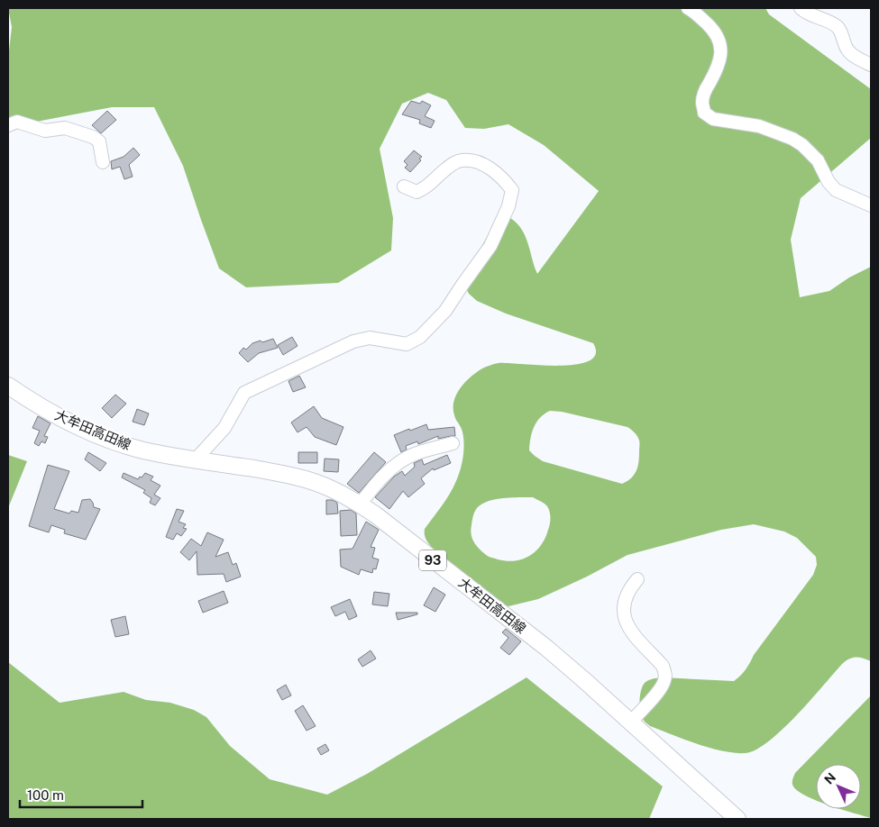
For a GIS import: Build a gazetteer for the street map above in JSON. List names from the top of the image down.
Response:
{
  "streets": {
    "main road": ["大牟田高田線", "93"]
  },
  "scale_bar": "100 m",
  "north": "top left"
}
